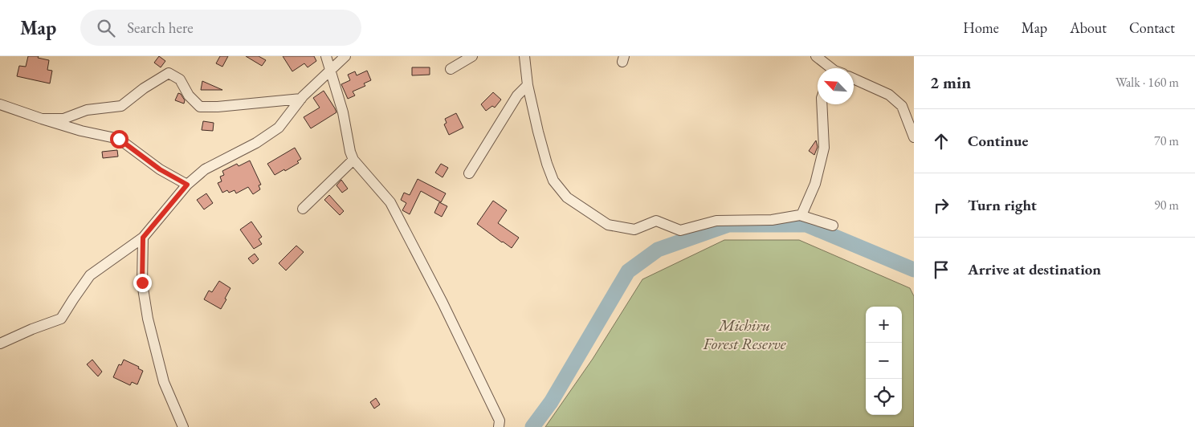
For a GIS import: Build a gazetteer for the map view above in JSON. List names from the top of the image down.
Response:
{
  "parks": ["Michiru Forest Reserve"],
  "north": "top left",
  "page": {
    "header": "Map",
    "search": "Search here",
    "nav": [
      "Home",
      "Map",
      "About",
      "Contact"
    ],
    "heading": ["2 min", "Walk · 160 m"],
    "list": [
      ["Continue", "70 m"],
      ["Turn right", "90 m"],
      "Arrive at destination"
    ],
    "map_buttons": ["+", "−"]
  }
}
